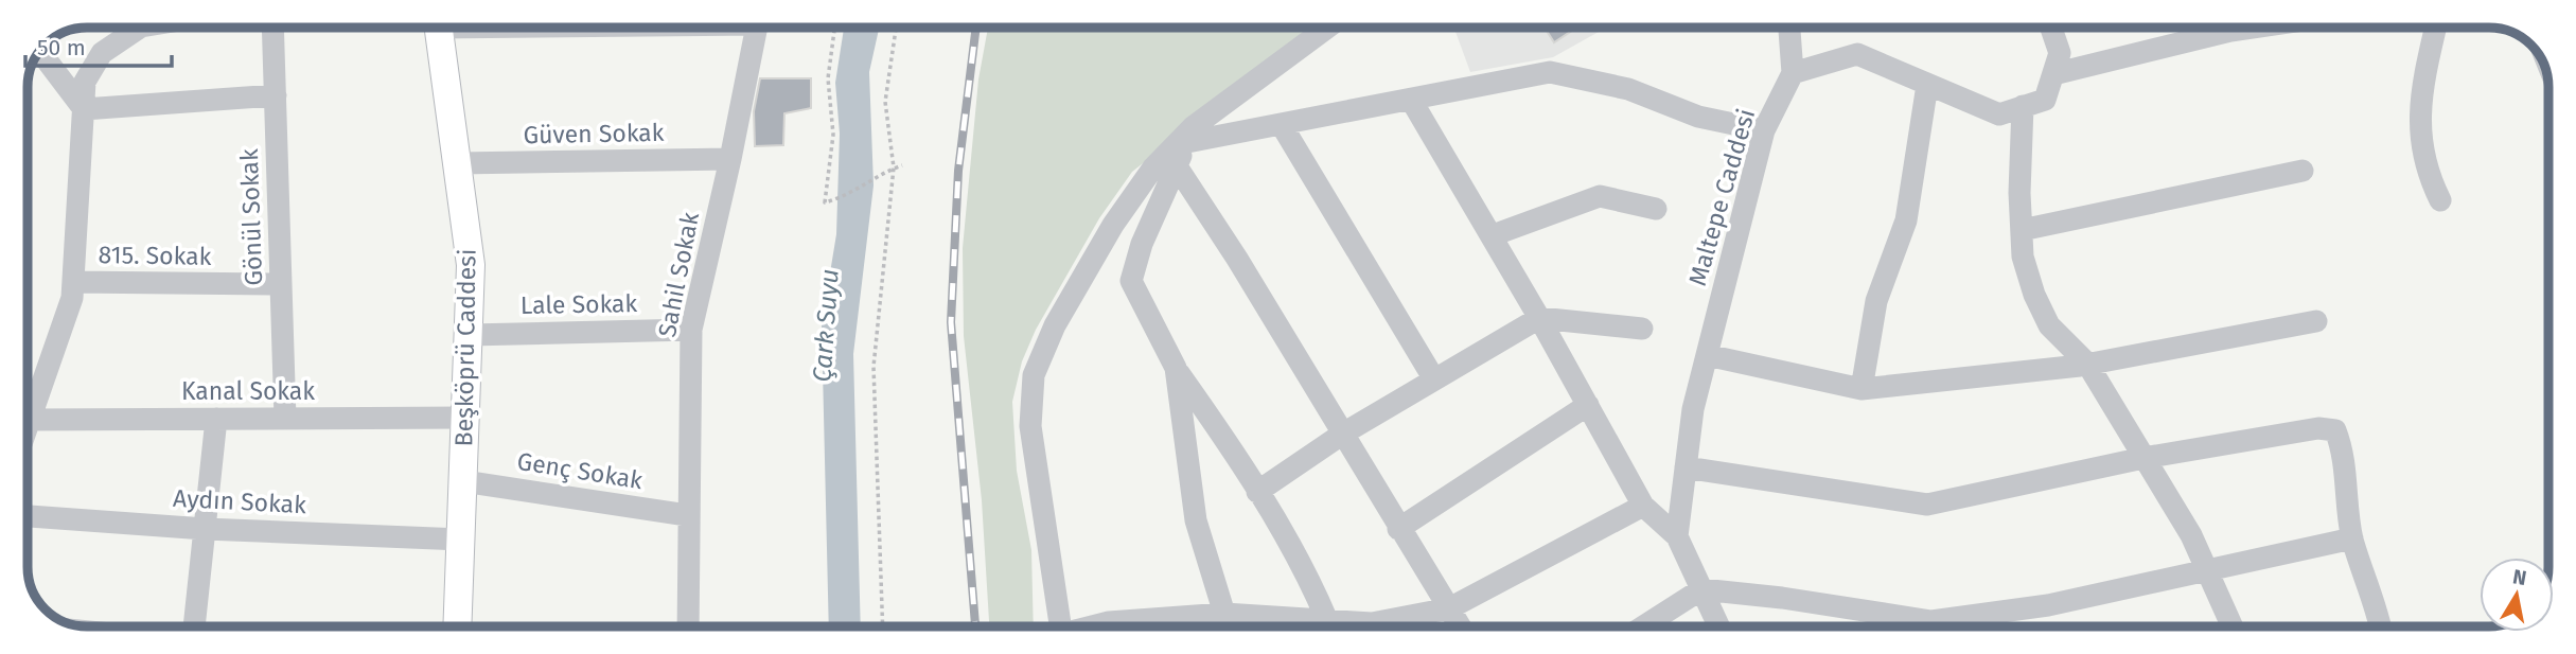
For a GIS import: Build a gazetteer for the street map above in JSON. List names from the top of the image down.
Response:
{
  "streets": {
    "main road": ["Beşköprü Caddesi"],
    "street": [
      "Güven Sokak",
      "Maltepe Caddesi",
      "Gönül Sokak",
      "815. Sokak",
      "Sahil Sokak",
      "Lale Sokak",
      "Kanal Sokak",
      "Genç Sokak",
      "Aydın Sokak"
    ]
  },
  "crossings": [
    ["Güven Sokak", "Sahil Sokak"],
    ["Güven Sokak", "Beşköprü Caddesi"],
    ["Gönül Sokak", "815. Sokak"],
    ["Gönül Sokak", "Kanal Sokak"],
    ["Sahil Sokak", "Lale Sokak"],
    ["Sahil Sokak", "Genç Sokak"],
    ["Lale Sokak", "Beşköprü Caddesi"],
    ["Beşköprü Caddesi", "Kanal Sokak"],
    ["Beşköprü Caddesi", "Genç Sokak"],
    ["Beşköprü Caddesi", "Aydın Sokak"]
  ],
  "water": ["Çark Suyu"],
  "scale_bar": "50 m",
  "north": "top"
}
